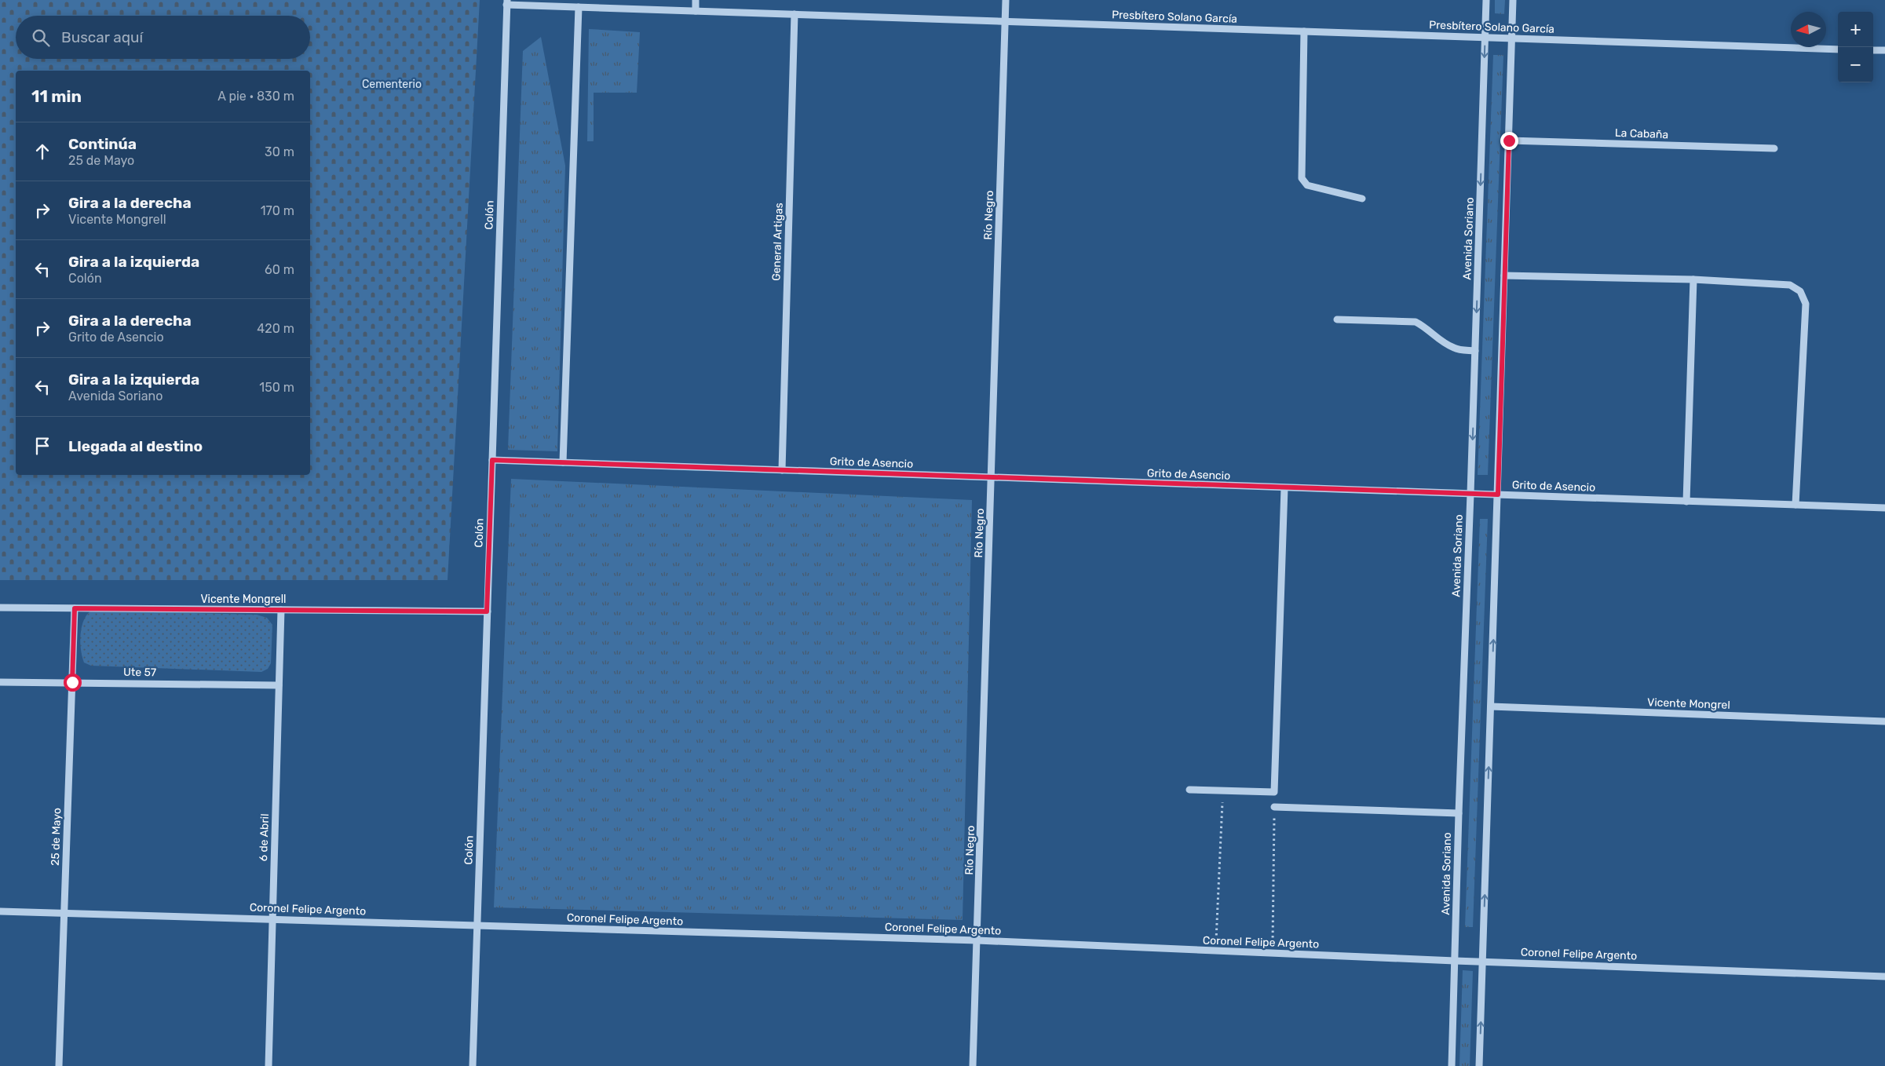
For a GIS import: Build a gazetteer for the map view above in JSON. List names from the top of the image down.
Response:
{
  "streets": {
    "street": [
      "Presbítero Solano García",
      "La Cabaña",
      "Colón",
      "Río Negro",
      "Avenida Soriano",
      "General Artigas",
      "Grito de Asencio",
      "Vicente Mongrell",
      "Ute 57",
      "Vicente Mongrel",
      "25 de Mayo",
      "6 de Abril",
      "Coronel Felipe Argento"
    ]
  },
  "crossings": [
    ["Presbítero Solano García", "Colón"],
    ["Presbítero Solano García", "Río Negro"],
    ["Presbítero Solano García", "Avenida Soriano"],
    ["Presbítero Solano García", "General Artigas"],
    ["Colón", "Grito de Asencio"],
    ["Colón", "Vicente Mongrell"],
    ["Colón", "Coronel Felipe Argento"],
    ["Río Negro", "Grito de Asencio"],
    ["Río Negro", "Coronel Felipe Argento"],
    ["Avenida Soriano", "Grito de Asencio"],
    ["Avenida Soriano", "Coronel Felipe Argento"],
    ["General Artigas", "Grito de Asencio"],
    ["Vicente Mongrell", "25 de Mayo"],
    ["Vicente Mongrell", "6 de Abril"],
    ["Ute 57", "25 de Mayo"],
    ["Ute 57", "6 de Abril"],
    ["25 de Mayo", "Coronel Felipe Argento"],
    ["6 de Abril", "Coronel Felipe Argento"]
  ],
  "parks": ["Cementerio"],
  "north": "left",
  "page": {
    "map_buttons": ["+", "−"],
    "search": "Buscar aquí",
    "heading": ["11 min", "A pie · 830 m"],
    "list": [
      ["Continúa", "25 de Mayo", "30 m"],
      ["Gira a la derecha", "Vicente Mongrell", "170 m"],
      ["Gira a la izquierda", "Colón", "60 m"],
      ["Gira a la derecha", "Grito de Asencio", "420 m"],
      ["Gira a la izquierda", "Avenida Soriano", "150 m"],
      "Llegada al destino"
    ]
  }
}
